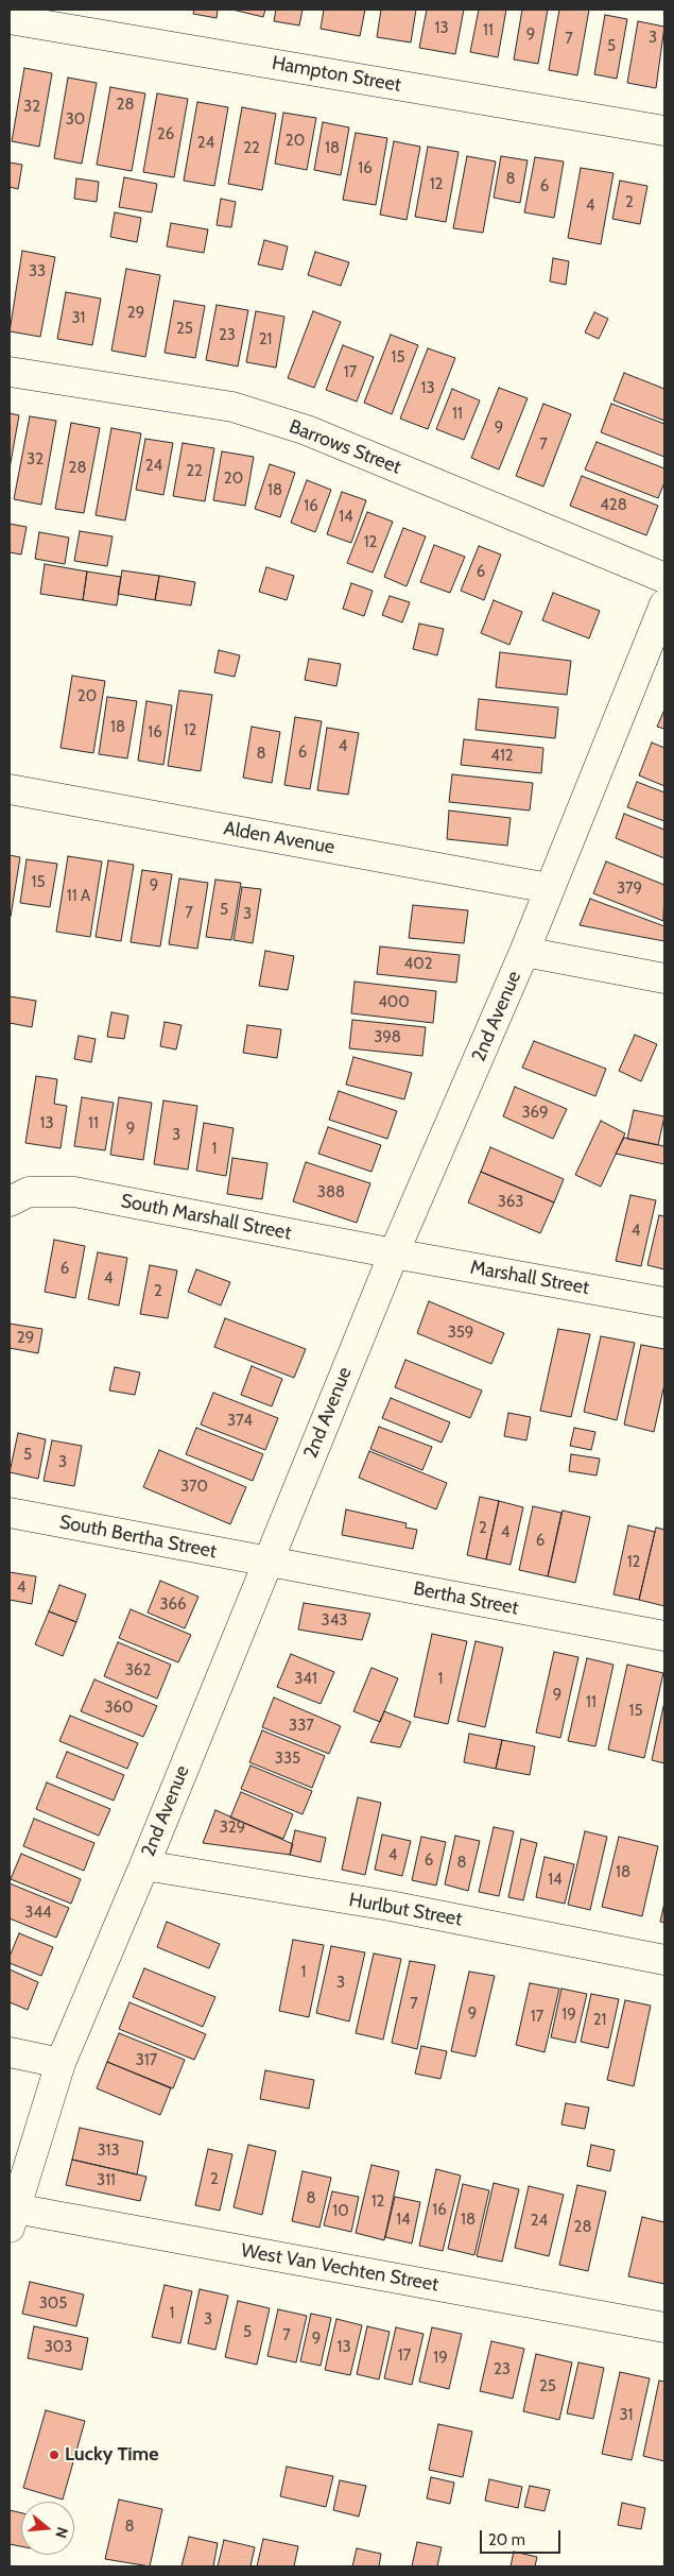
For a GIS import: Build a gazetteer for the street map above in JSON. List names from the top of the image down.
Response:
{
  "streets": {
    "street": [
      "Hampton Street",
      "Barrows Street",
      "Alden Avenue",
      "2nd Avenue",
      "South Marshall Street",
      "Marshall Street",
      "South Bertha Street",
      "Bertha Street",
      "Hurlbut Street",
      "West Van Vechten Street"
    ]
  },
  "crossings": [
    ["Alden Avenue", "2nd Avenue"],
    ["2nd Avenue", "South Marshall Street"],
    ["2nd Avenue", "Marshall Street"],
    ["2nd Avenue", "South Bertha Street"],
    ["2nd Avenue", "Bertha Street"],
    ["2nd Avenue", "Hurlbut Street"],
    ["2nd Avenue", "West Van Vechten Street"],
    ["South Marshall Street", "Marshall Street"],
    ["South Bertha Street", "Bertha Street"]
  ],
  "places": ["Lucky Time"],
  "house_numbers": [
    "13",
    "11",
    "9",
    "3",
    "7",
    "5",
    "28",
    "32",
    "30",
    "26",
    "20",
    "24",
    "22",
    "18",
    "16",
    "8",
    "12",
    "6",
    "2",
    "4",
    "33",
    "29",
    "31",
    "25",
    "23",
    "21",
    "15",
    "17",
    "13",
    "11",
    "9",
    "7",
    "32",
    "24",
    "28",
    "22",
    "20",
    "18",
    "428",
    "16",
    "14",
    "12",
    "6",
    "20",
    "18",
    "12",
    "16",
    "4",
    "6",
    "8",
    "412",
    "15",
    "9",
    "379",
    "11 A",
    "5",
    "7",
    "3",
    "402",
    "400",
    "398",
    "369",
    "13",
    "11",
    "9",
    "3",
    "1",
    "388",
    "363",
    "4",
    "6",
    "4",
    "2",
    "359",
    "29",
    "374",
    "5",
    "3",
    "370",
    "2",
    "4",
    "6",
    "12",
    "4",
    "366",
    "343",
    "362",
    "341",
    "1",
    "9",
    "11",
    "360",
    "15",
    "337",
    "335",
    "329",
    "4",
    "6",
    "8",
    "18",
    "14",
    "344",
    "1",
    "3",
    "7",
    "9",
    "19",
    "17",
    "21",
    "317",
    "313",
    "2",
    "311",
    "8",
    "12",
    "16",
    "10",
    "14",
    "18",
    "24",
    "28",
    "305",
    "1",
    "3",
    "5",
    "7",
    "9",
    "303",
    "13",
    "17",
    "19",
    "23",
    "25",
    "31",
    "8"
  ],
  "scale_bar": "20 m",
  "north": "right"
}
